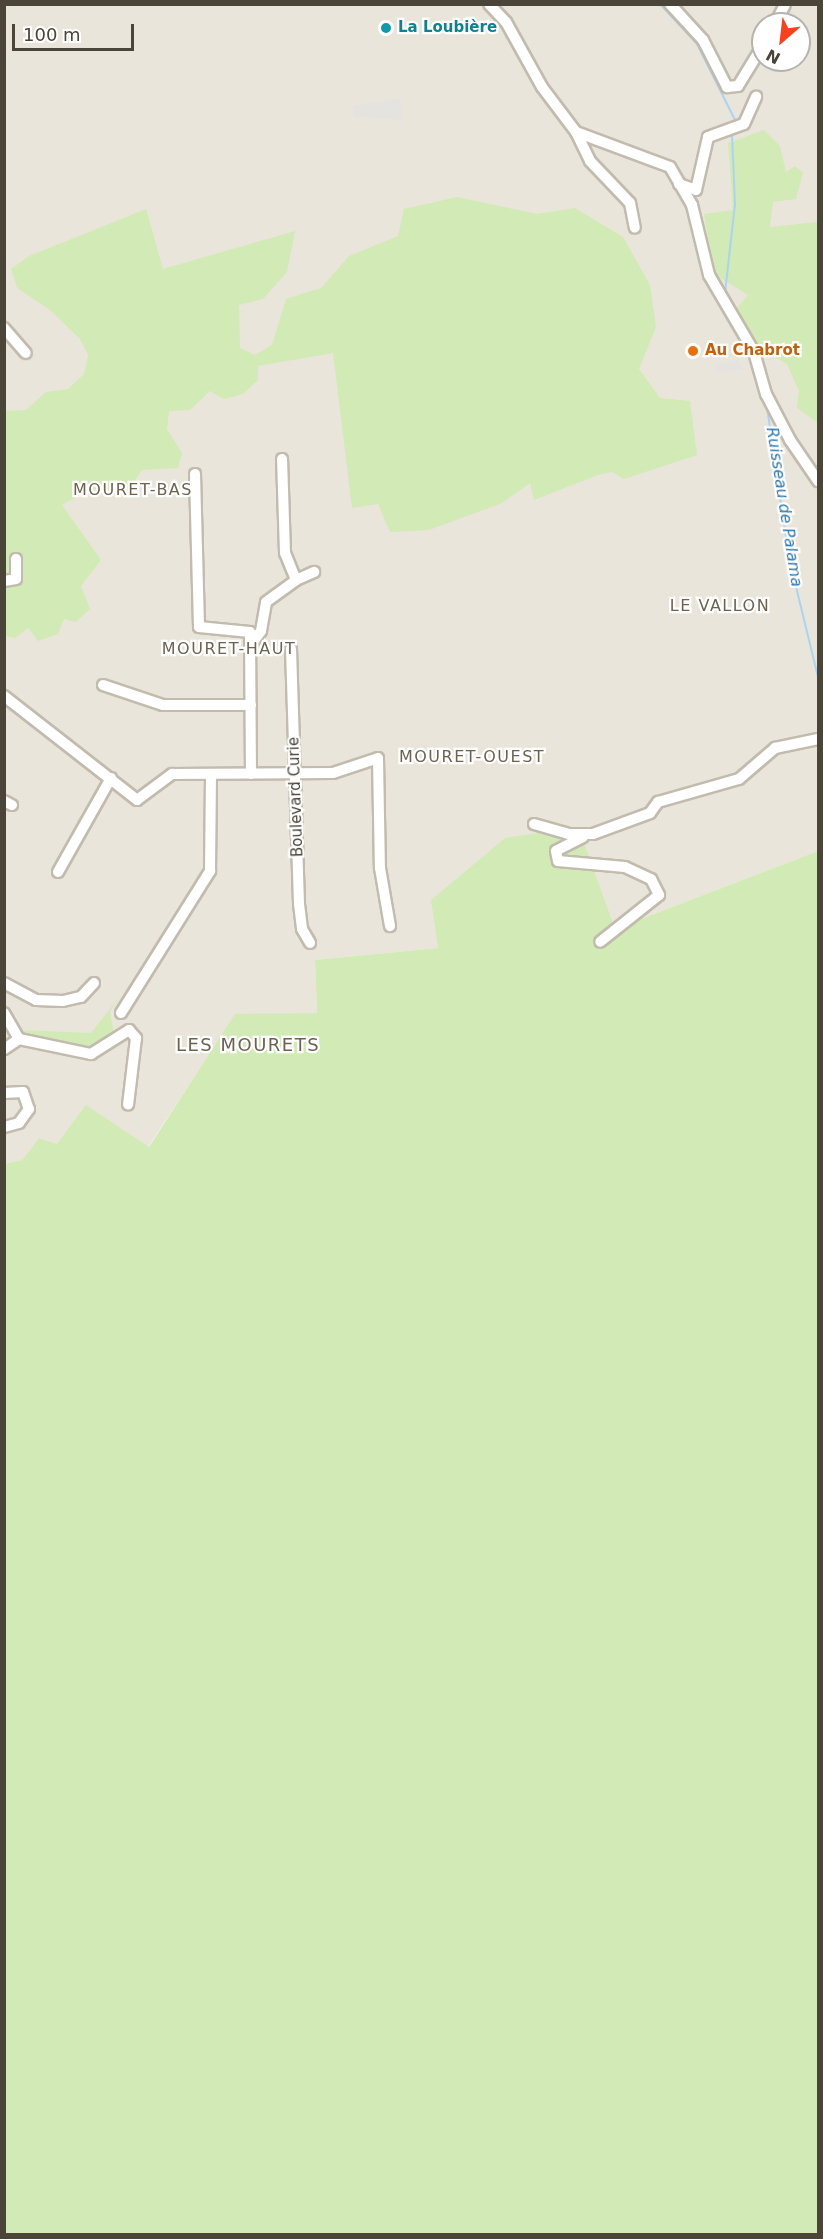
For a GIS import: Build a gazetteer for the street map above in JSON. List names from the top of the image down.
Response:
{
  "streets": {
    "street": ["Boulevard Curie"]
  },
  "districts": [
    "MOURET-BAS",
    "LE VALLON",
    "MOURET-HAUT",
    "MOURET-OUEST",
    "LES MOURETS"
  ],
  "water": ["Ruisseau de Palama"],
  "places": ["La Loubière", "Au Chabrot"],
  "scale_bar": "100 m",
  "north": "bottom left"
}
